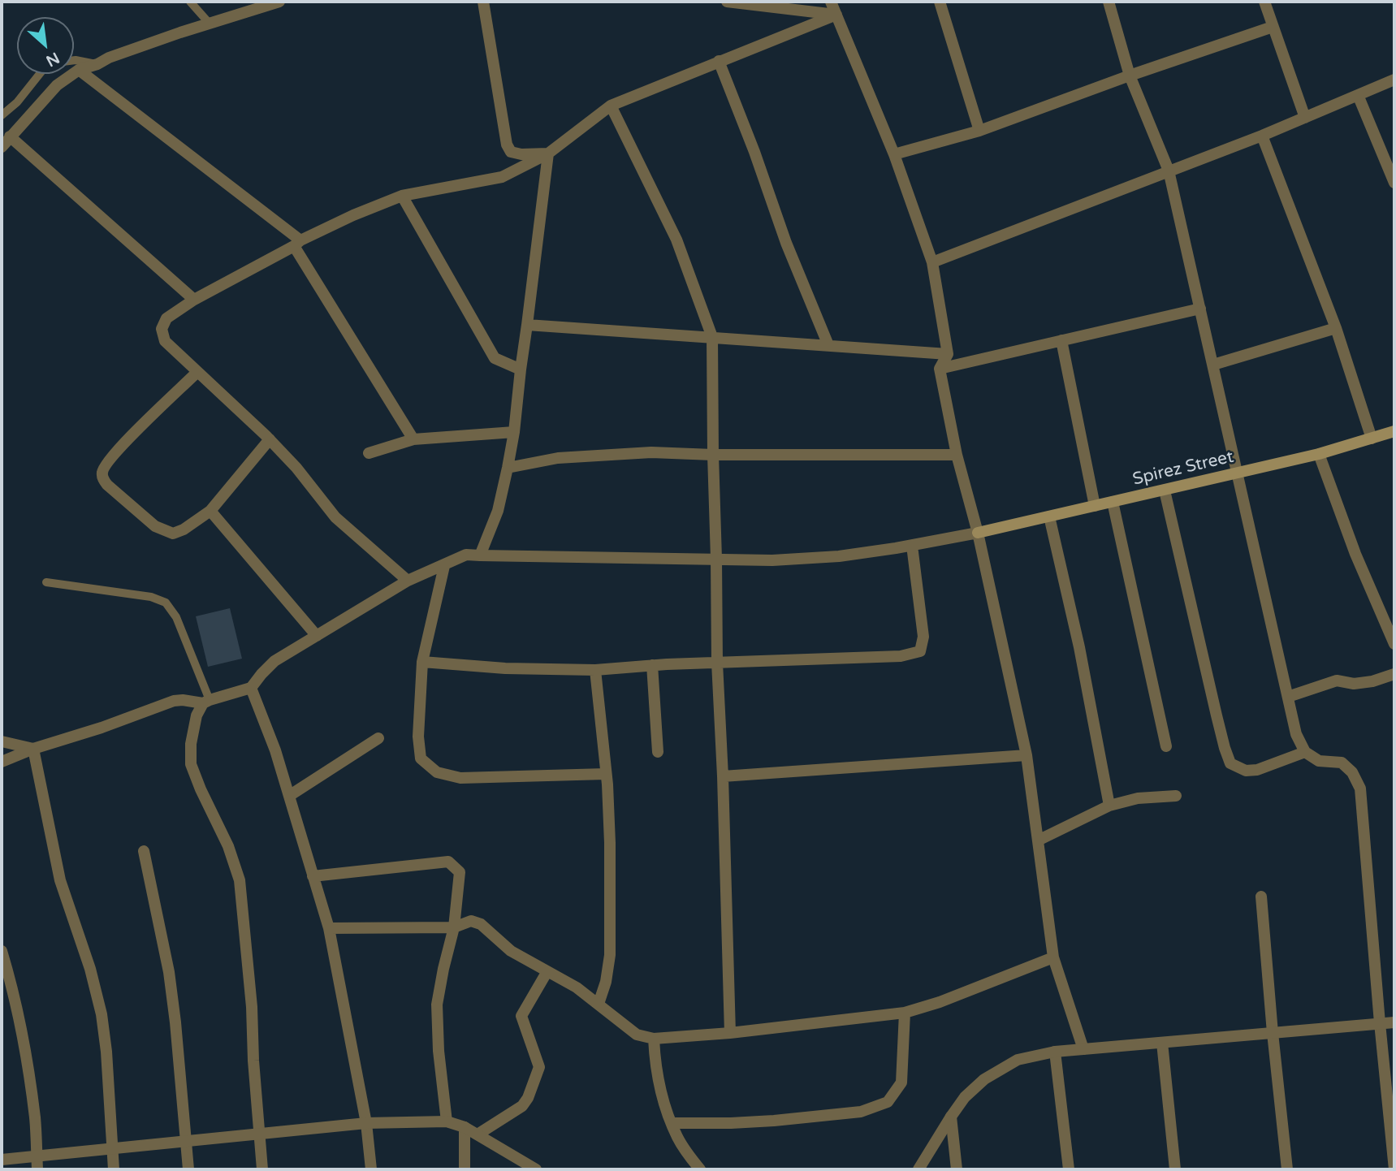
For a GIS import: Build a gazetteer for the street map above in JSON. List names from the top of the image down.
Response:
{
  "streets": {
    "main road": ["Spirez Street"]
  },
  "north": "bottom right"
}
